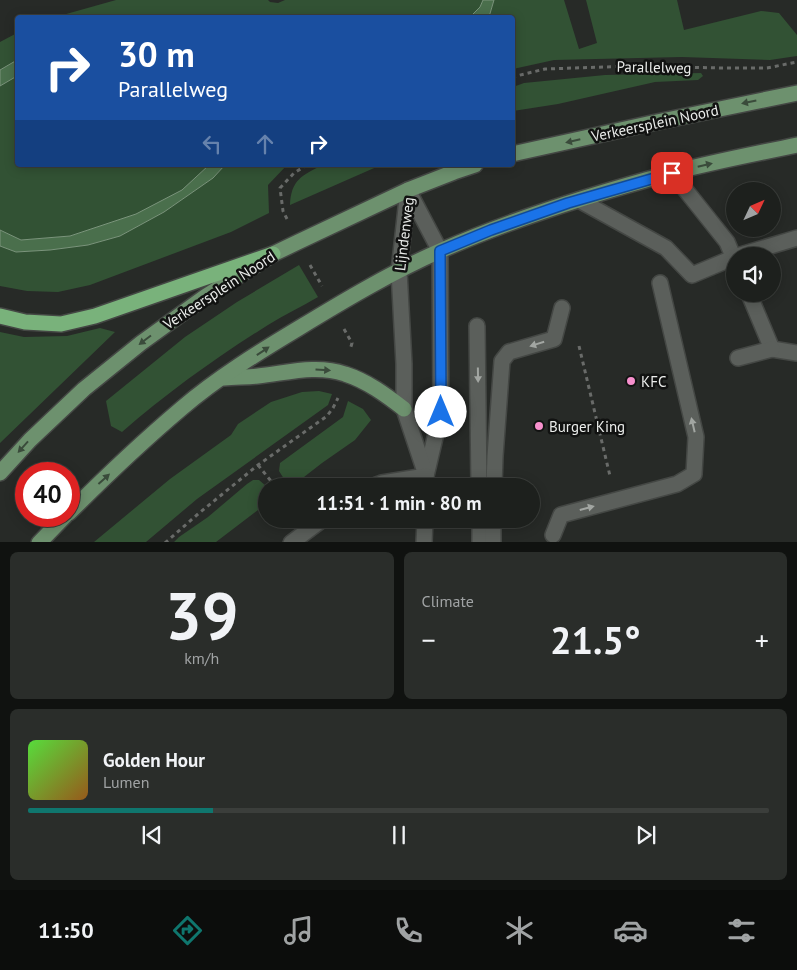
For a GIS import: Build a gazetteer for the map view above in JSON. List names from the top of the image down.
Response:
{
  "streets": {
    "main road": ["Verkeersplein Noord"],
    "street": ["Lijndenweg"],
    "path": ["Parallelweg"]
  },
  "crossings": [
    ["Verkeersplein Noord", "Lijndenweg"]
  ],
  "places": ["KFC", "Burger King"],
  "north": "top right",
  "page": {
    "turn": ["30 m", "Parallelweg"],
    "limit": "40",
    "trip": "11:51 · 1 min · 80 m",
    "tile": [
      ["39", "km/h"],
      "Climate"
    ],
    "heat": ["−", "21.5°", "+"],
    "song": ["Golden Hour", "Lumen"],
    "tabs": "11:50"
  }
}
